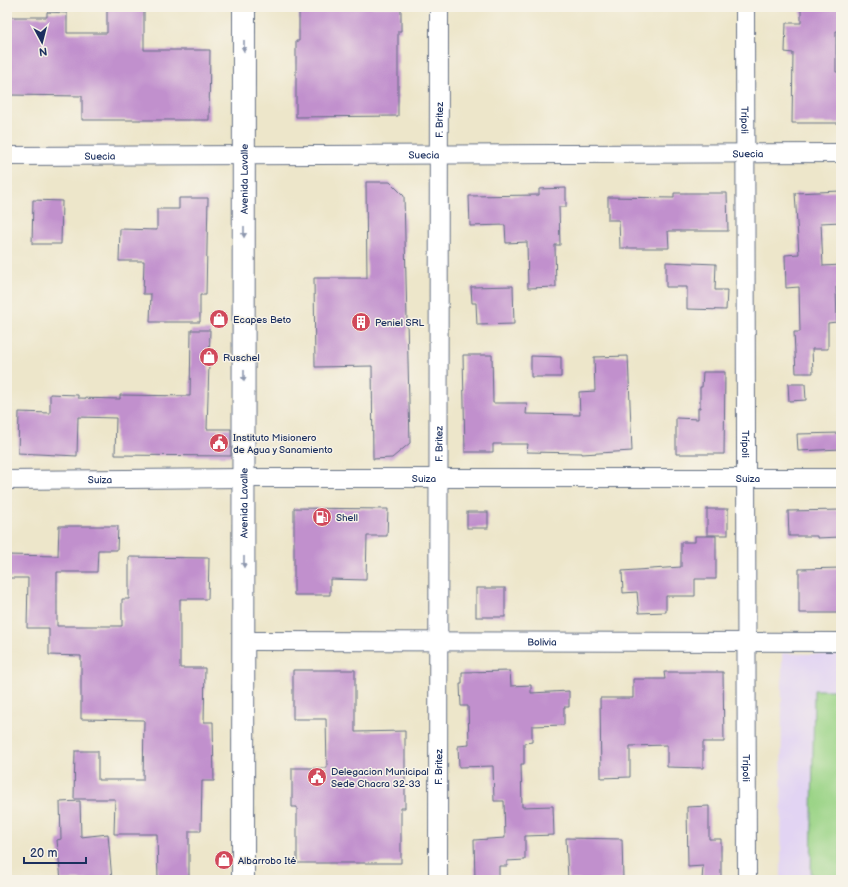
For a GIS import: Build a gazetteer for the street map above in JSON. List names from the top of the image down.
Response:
{
  "streets": {
    "main road": ["Avenida Lavalle"],
    "street": [
      "F. Britez",
      "Trípoli",
      "Suecia",
      "Suiza",
      "Bolivia"
    ]
  },
  "crossings": [
    ["F. Britez", "Suecia"],
    ["F. Britez", "Suiza"],
    ["F. Britez", "Bolivia"],
    ["Trípoli", "Suecia"],
    ["Trípoli", "Suiza"],
    ["Trípoli", "Bolivia"],
    ["Suecia", "Avenida Lavalle"],
    ["Avenida Lavalle", "Suiza"],
    ["Avenida Lavalle", "Bolivia"]
  ],
  "one_way": ["Avenida Lavalle"],
  "places": {
    "shop": ["Ecapes Beto", "Ruschel", "Albarrobo Ité"],
    "building": ["Peniel SRL"],
    "public building": ["Instituto Misionero de Agua y Sanamiento", "Delegacion Municipal Sede Chacra 32-33"],
    "fuel station": ["Shell"]
  },
  "scale_bar": "20 m",
  "north": "bottom"
}
